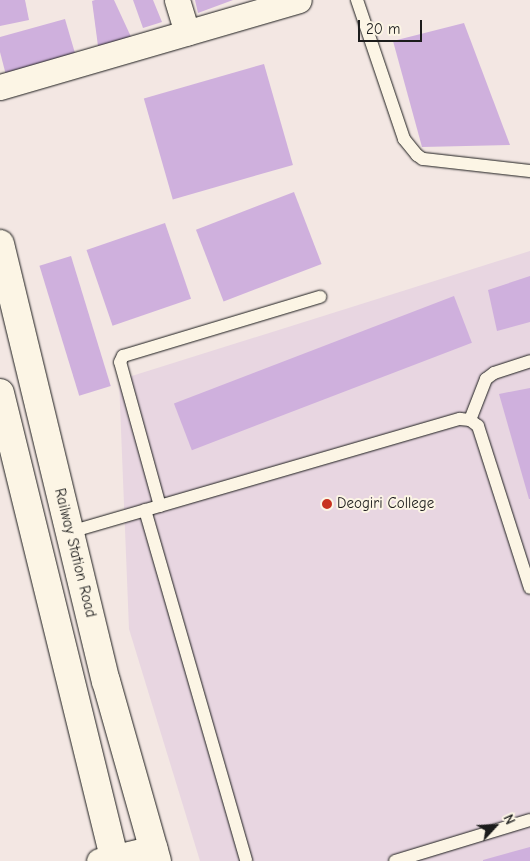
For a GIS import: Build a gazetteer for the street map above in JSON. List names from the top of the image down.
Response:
{
  "streets": {
    "street": ["Railway Station Road"]
  },
  "places": ["Deogiri College"],
  "scale_bar": "20 m",
  "north": "top right"
}
